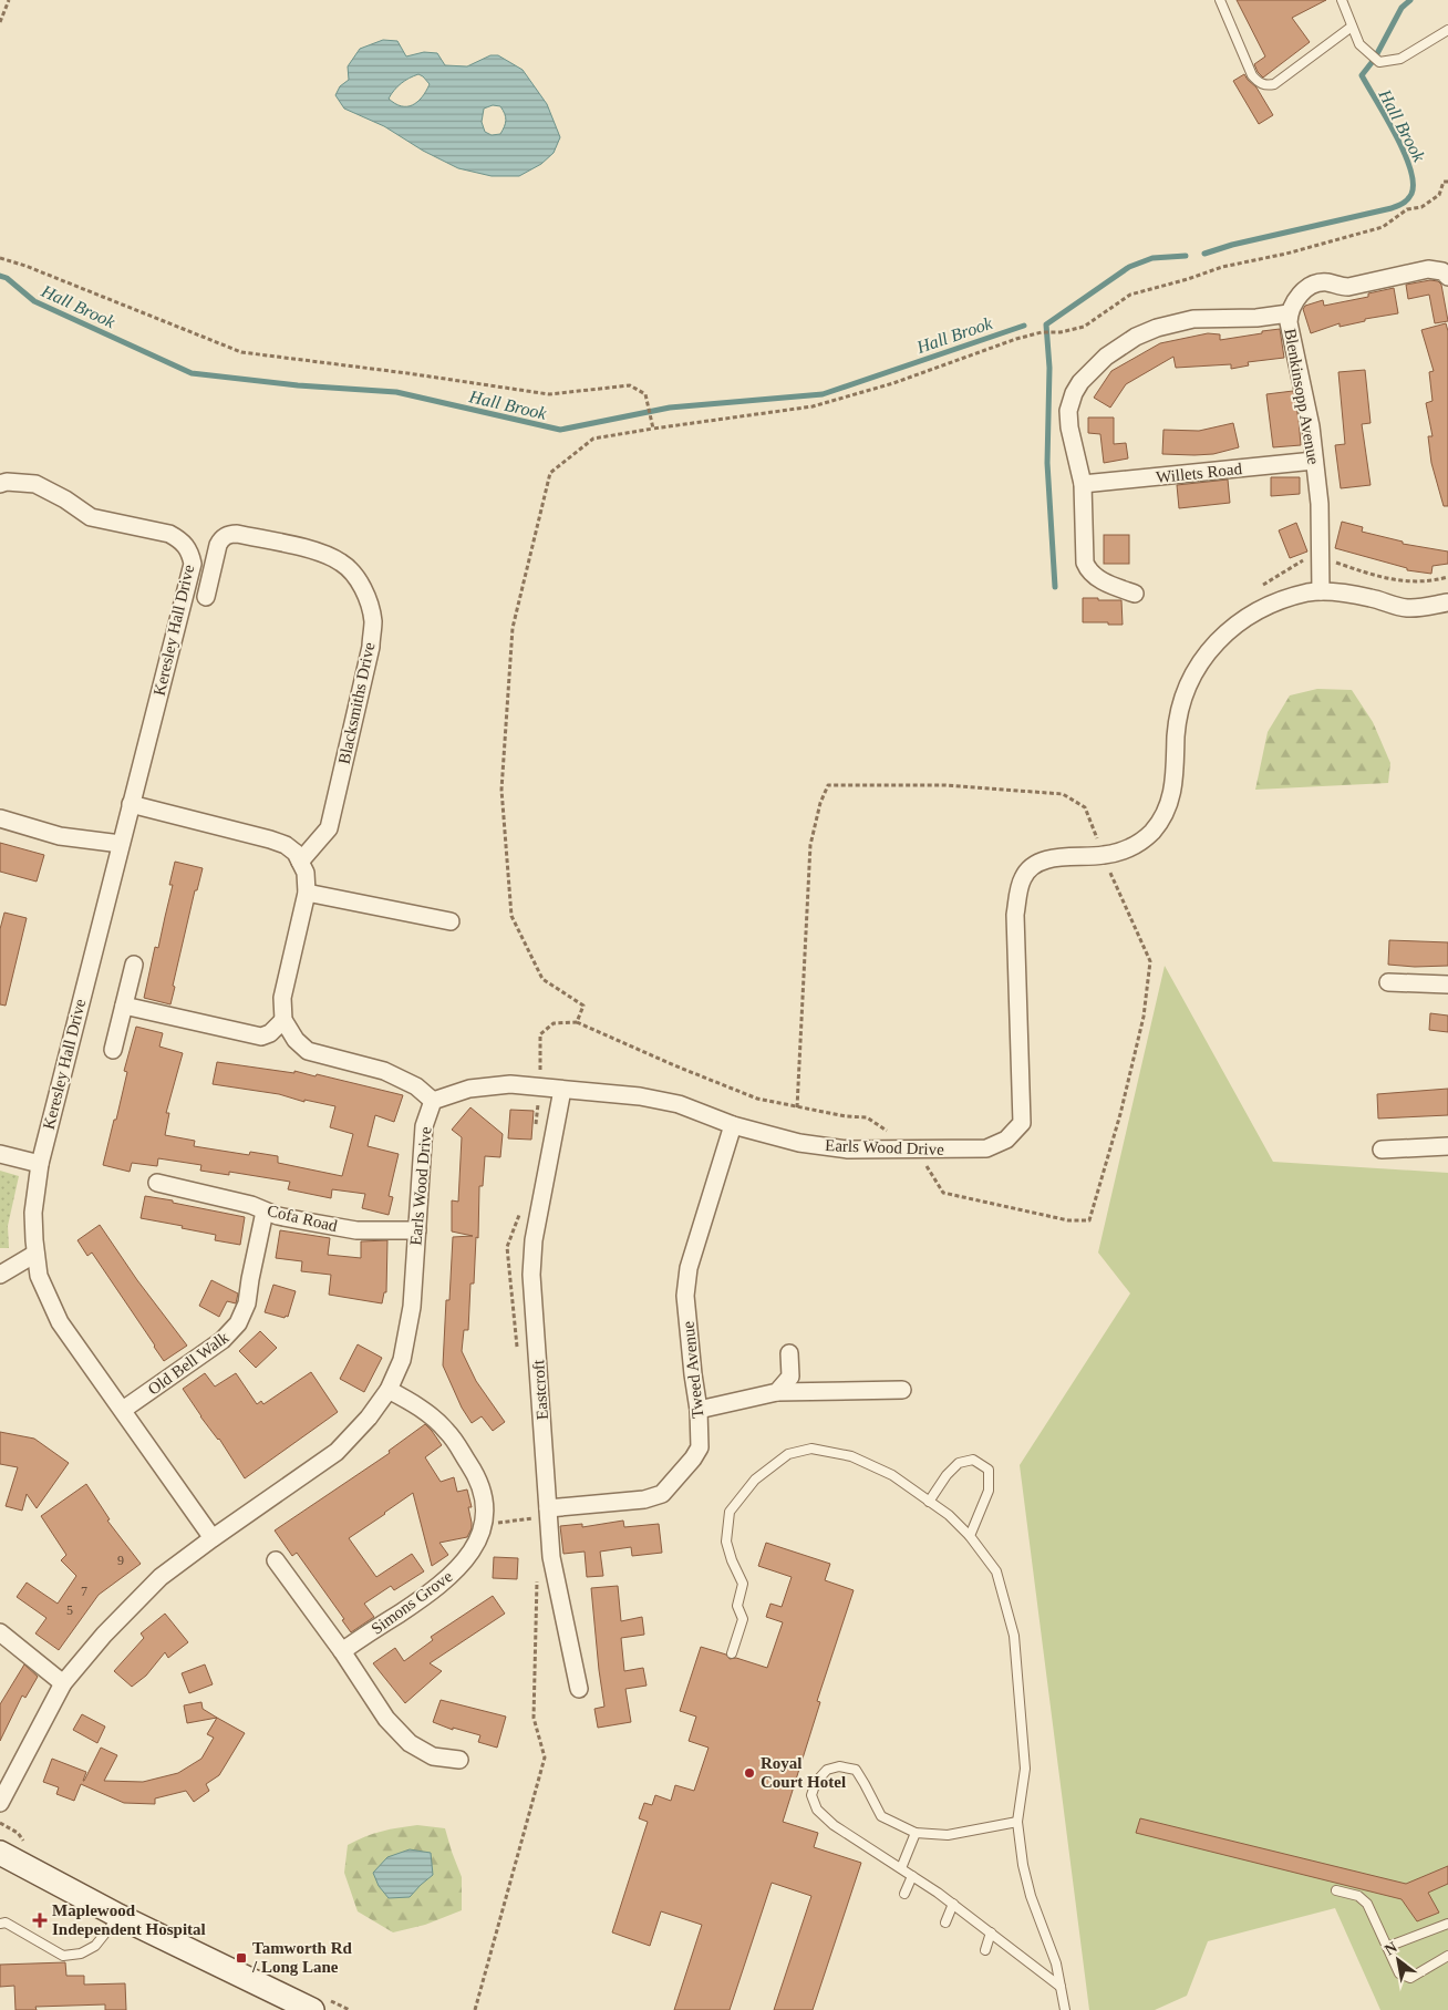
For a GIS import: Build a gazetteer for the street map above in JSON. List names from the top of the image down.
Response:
{
  "streets": {
    "street": [
      "Blenkinsopp Avenue",
      "Willets Road",
      "Keresley Hall Drive",
      "Blacksmiths Drive",
      "Earls Wood Drive",
      "Cofa Road",
      "Old Bell Walk",
      "Tweed Avenue",
      "Eastcroft",
      "Simons Grove"
    ]
  },
  "crossings": [
    ["Blenkinsopp Avenue", "Willets Road"],
    ["Blenkinsopp Avenue", "Earls Wood Drive"],
    ["Keresley Hall Drive", "Earls Wood Drive"],
    ["Keresley Hall Drive", "Old Bell Walk"],
    ["Earls Wood Drive", "Cofa Road"],
    ["Earls Wood Drive", "Tweed Avenue"],
    ["Earls Wood Drive", "Eastcroft"],
    ["Earls Wood Drive", "Simons Grove"],
    ["Cofa Road", "Old Bell Walk"],
    ["Tweed Avenue", "Eastcroft"]
  ],
  "water": ["Hall Brook"],
  "places": {
    "other": ["Royal Court Hotel"],
    "health": ["Maplewood Independent Hospital"],
    "transit": ["Tamworth Rd / Long Lane"]
  },
  "house_numbers": ["9", "7", "5"],
  "north": "top left"
}
